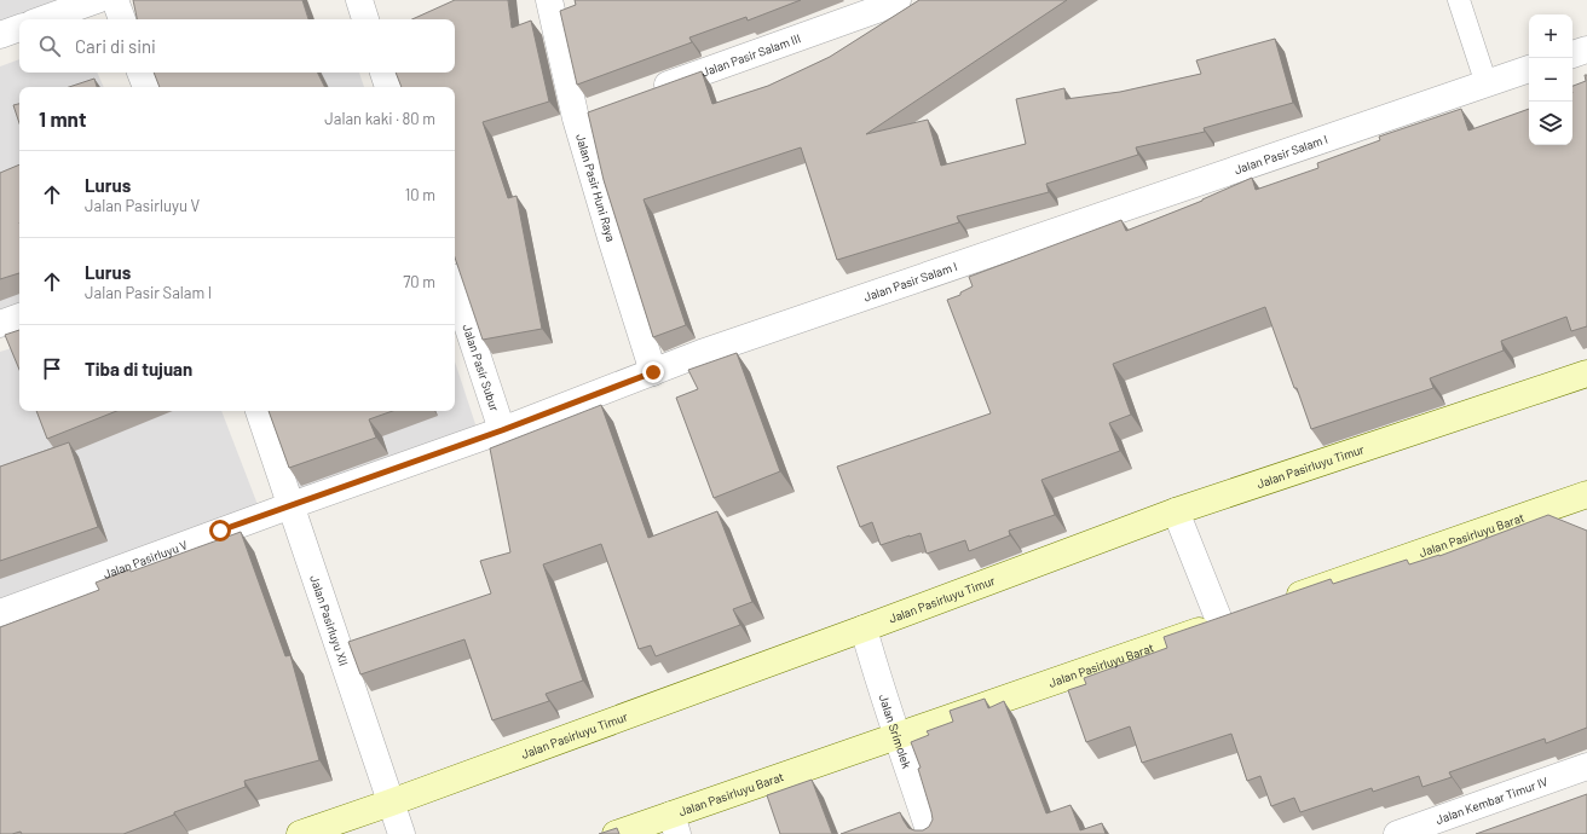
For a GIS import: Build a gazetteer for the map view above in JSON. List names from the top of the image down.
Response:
{
  "streets": {
    "street": [
      "Jalan Pasir Salam III",
      "Jalan Pasir Salam I",
      "Jalan Pasir Huni Raya",
      "Jalan Pasir Subur",
      "Jalan Pasirluyu Timur",
      "Jalan Pasirluyu Barat",
      "Jalan Pasirluyu V",
      "Jalan Pasirluyu XII",
      "Jalan Srimolek",
      "Jalan Kembar Timur IV"
    ]
  },
  "crossings": [
    ["Jalan Pasir Salam I", "Jalan Pasir Huni Raya"],
    ["Jalan Pasir Salam I", "Jalan Pasir Subur"],
    ["Jalan Pasir Salam I", "Jalan Pasirluyu V"],
    ["Jalan Pasir Salam I", "Jalan Pasirluyu XII"],
    ["Jalan Pasirluyu Timur", "Jalan Pasirluyu Barat"],
    ["Jalan Pasirluyu Timur", "Jalan Pasirluyu XII"],
    ["Jalan Pasirluyu Timur", "Jalan Srimolek"],
    ["Jalan Pasirluyu Barat", "Jalan Srimolek"],
    ["Jalan Pasirluyu V", "Jalan Pasirluyu XII"]
  ],
  "page": {
    "map_buttons": ["+", "−"],
    "search": "Cari di sini",
    "heading": ["1 mnt", "Jalan kaki · 80 m"],
    "list": [
      ["Lurus", "Jalan Pasirluyu V", "10 m"],
      ["Lurus", "Jalan Pasir Salam I", "70 m"],
      "Tiba di tujuan"
    ]
  }
}
